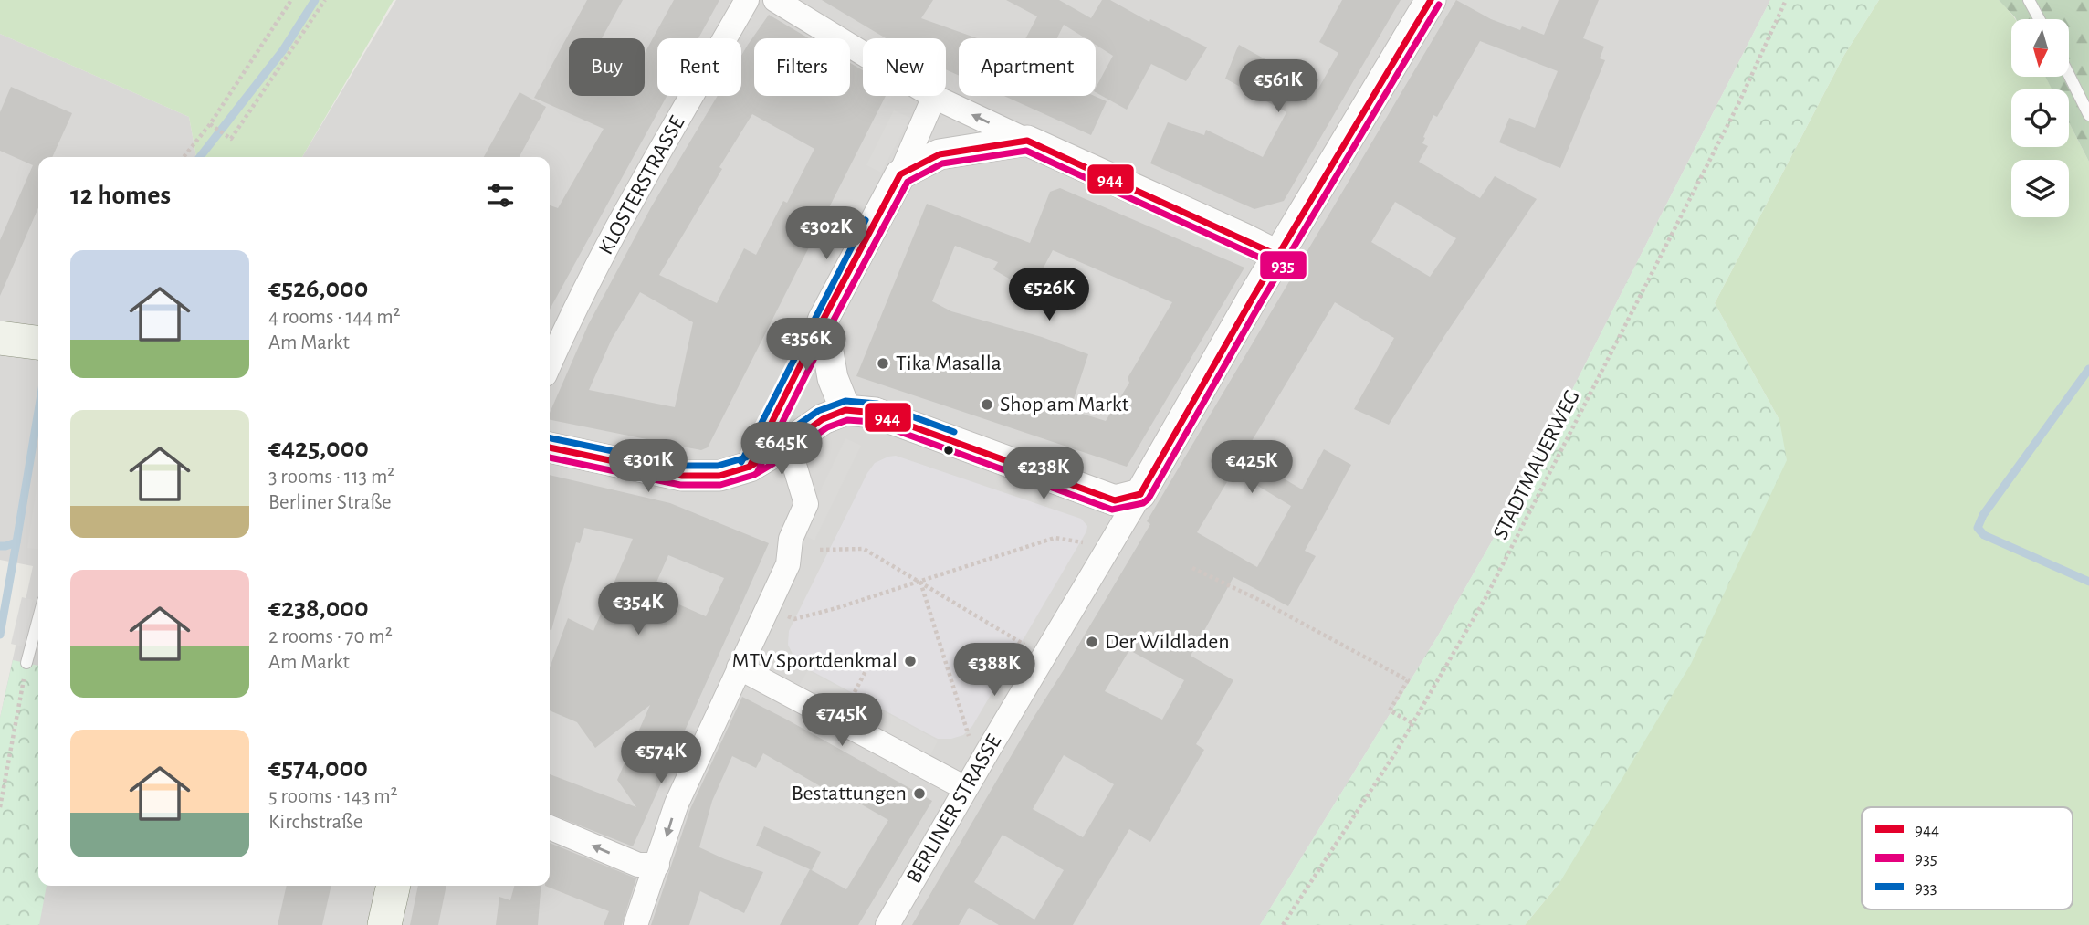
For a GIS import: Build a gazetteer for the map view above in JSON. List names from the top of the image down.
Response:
{
  "streets": {
    "street": ["KLOSTERSTRASSE", "BERLINER STRASSE"],
    "path": ["STADTMAUERWEG"]
  },
  "places": [
    "Tika Masalla",
    "Shop am Markt",
    "Der Wildladen",
    "MTV Sportdenkmal",
    "Bestattungen"
  ],
  "lines": ["transit line 944", "transit line 935", "transit line 933"],
  "legend": ["944", "935", "933"],
  "north": "bottom",
  "page": {
    "chip": [
      "Buy",
      "Rent",
      "Filters",
      "New",
      "Apartment"
    ],
    "price": [
      "€561K",
      "€302K",
      "€526K",
      "€356K",
      "€645K",
      "€301K",
      "€425K",
      "€238K",
      "€354K",
      "€388K",
      "€745K",
      "€574K"
    ],
    "heading": "12 homes",
    "list": [
      {
        "name": "€526,000",
        "note": "4 rooms · 144 m² · Am Markt"
      },
      {
        "name": "€425,000",
        "note": "3 rooms · 113 m² · Berliner Straße"
      },
      {
        "name": "€238,000",
        "note": "2 rooms · 70 m² · Am Markt"
      },
      {
        "name": "€574,000",
        "note": "5 rooms · 143 m² · Kirchstraße"
      }
    ]
  }
}
